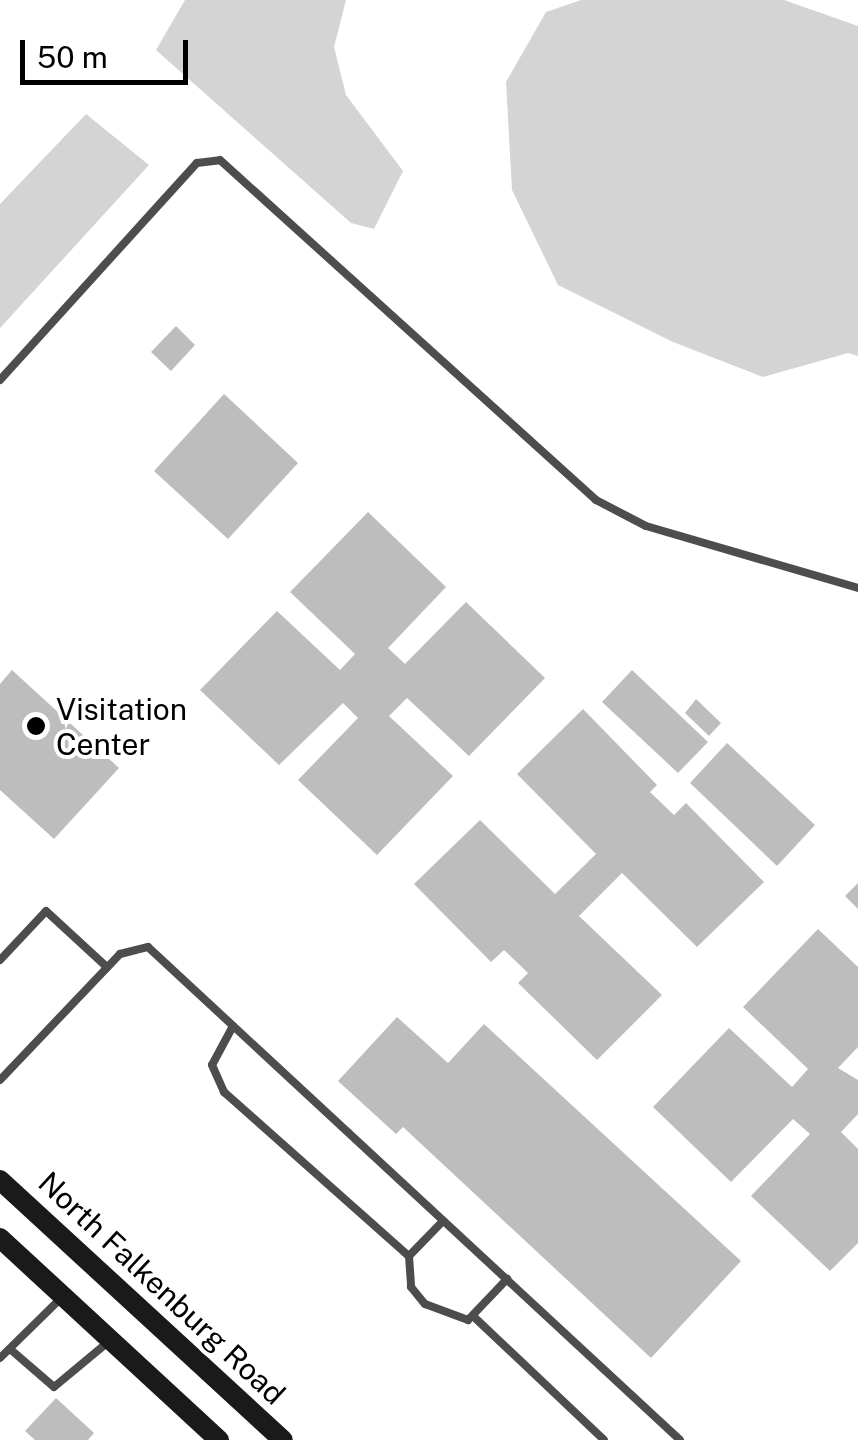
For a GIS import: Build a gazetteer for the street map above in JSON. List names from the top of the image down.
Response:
{
  "streets": {
    "street": ["North Falkenburg Road"]
  },
  "places": ["Visitation Center"],
  "scale_bar": "50 m"
}
